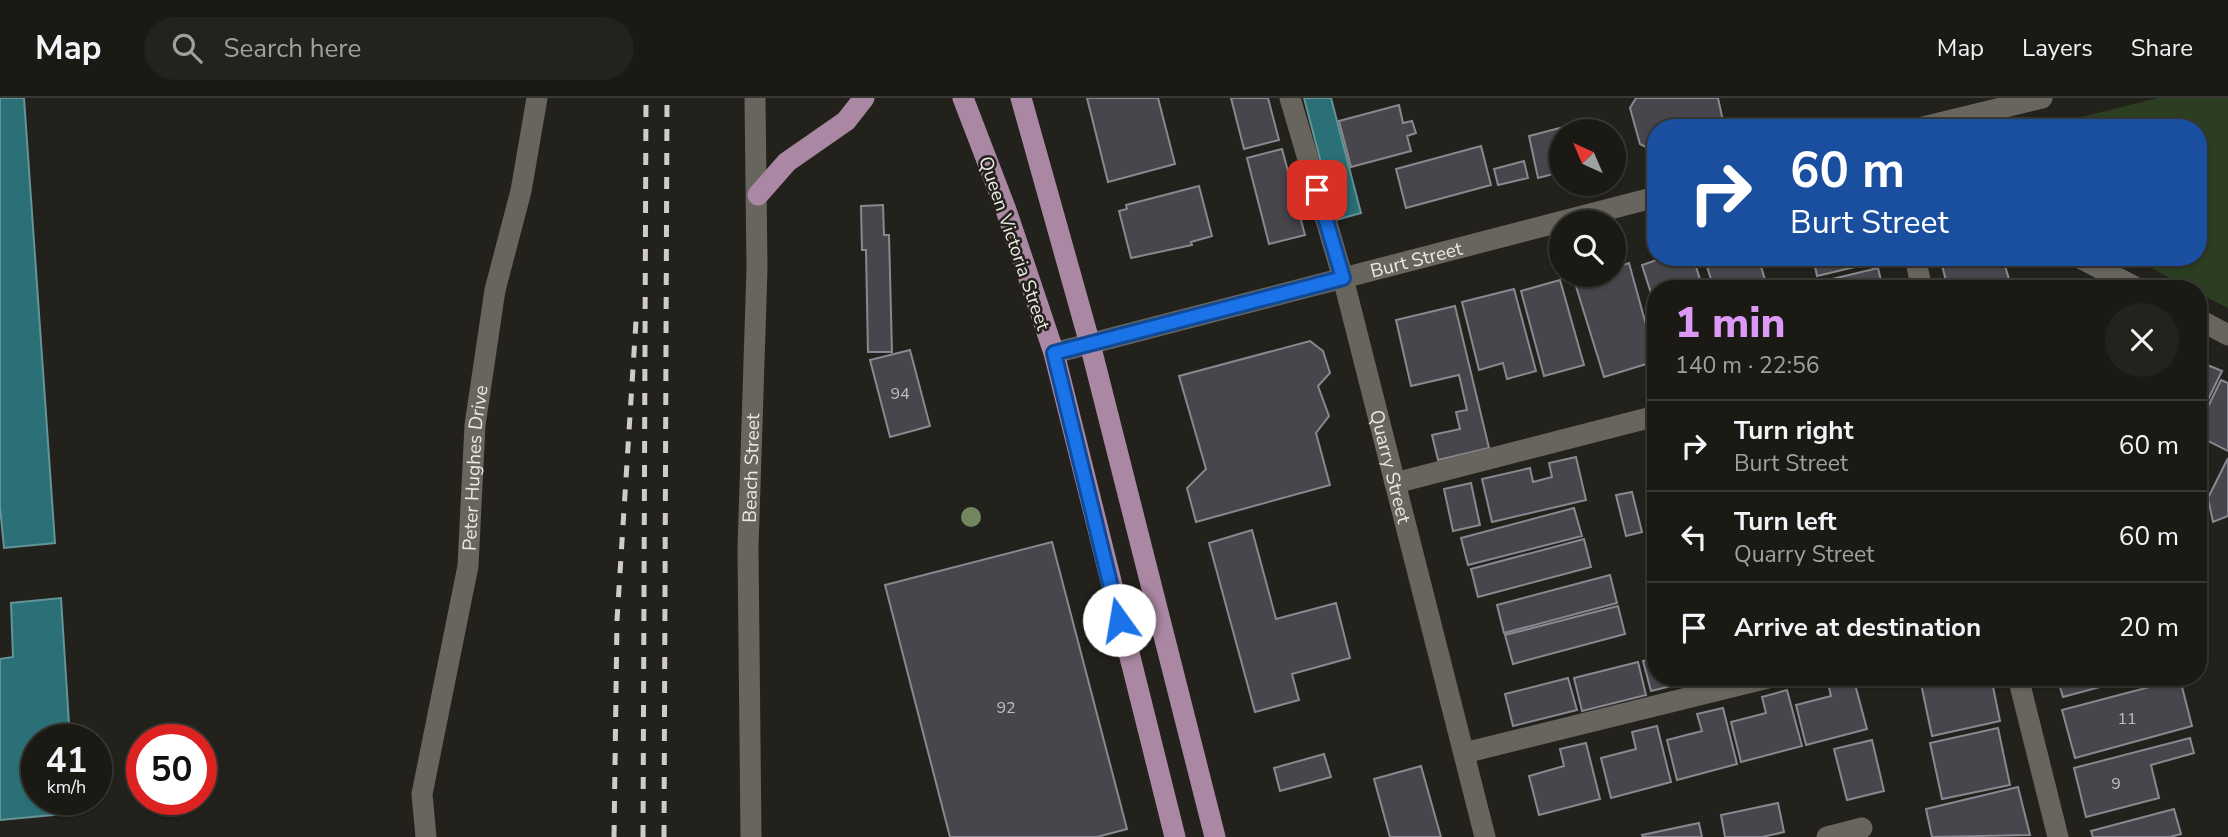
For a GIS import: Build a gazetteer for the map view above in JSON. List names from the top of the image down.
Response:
{
  "streets": {
    "main road": ["Queen Victoria Street"],
    "street": [
      "Burt Street",
      "Peter Hughes Drive",
      "Beach Street",
      "Quarry Street"
    ]
  },
  "crossings": [
    ["Queen Victoria Street", "Burt Street"],
    ["Burt Street", "Quarry Street"]
  ],
  "house_numbers": [
    "94",
    "92",
    "11",
    "9"
  ],
  "north": "top left",
  "page": {
    "header": "Map",
    "search": "Search here",
    "nav": ["Map", "Layers", "Share"],
    "turn": ["60 m", "Burt Street"],
    "heading": ["1 min", "140 m · 22:56"],
    "list": [
      {
        "name": "Turn right",
        "note": "Burt Street",
        "value": "60 m"
      },
      {
        "name": "Turn left",
        "note": "Quarry Street",
        "value": "60 m"
      },
      {
        "name": "Arrive at destination",
        "value": "20 m"
      }
    ],
    "speed": "41 km/h",
    "limit": "50"
  }
}
